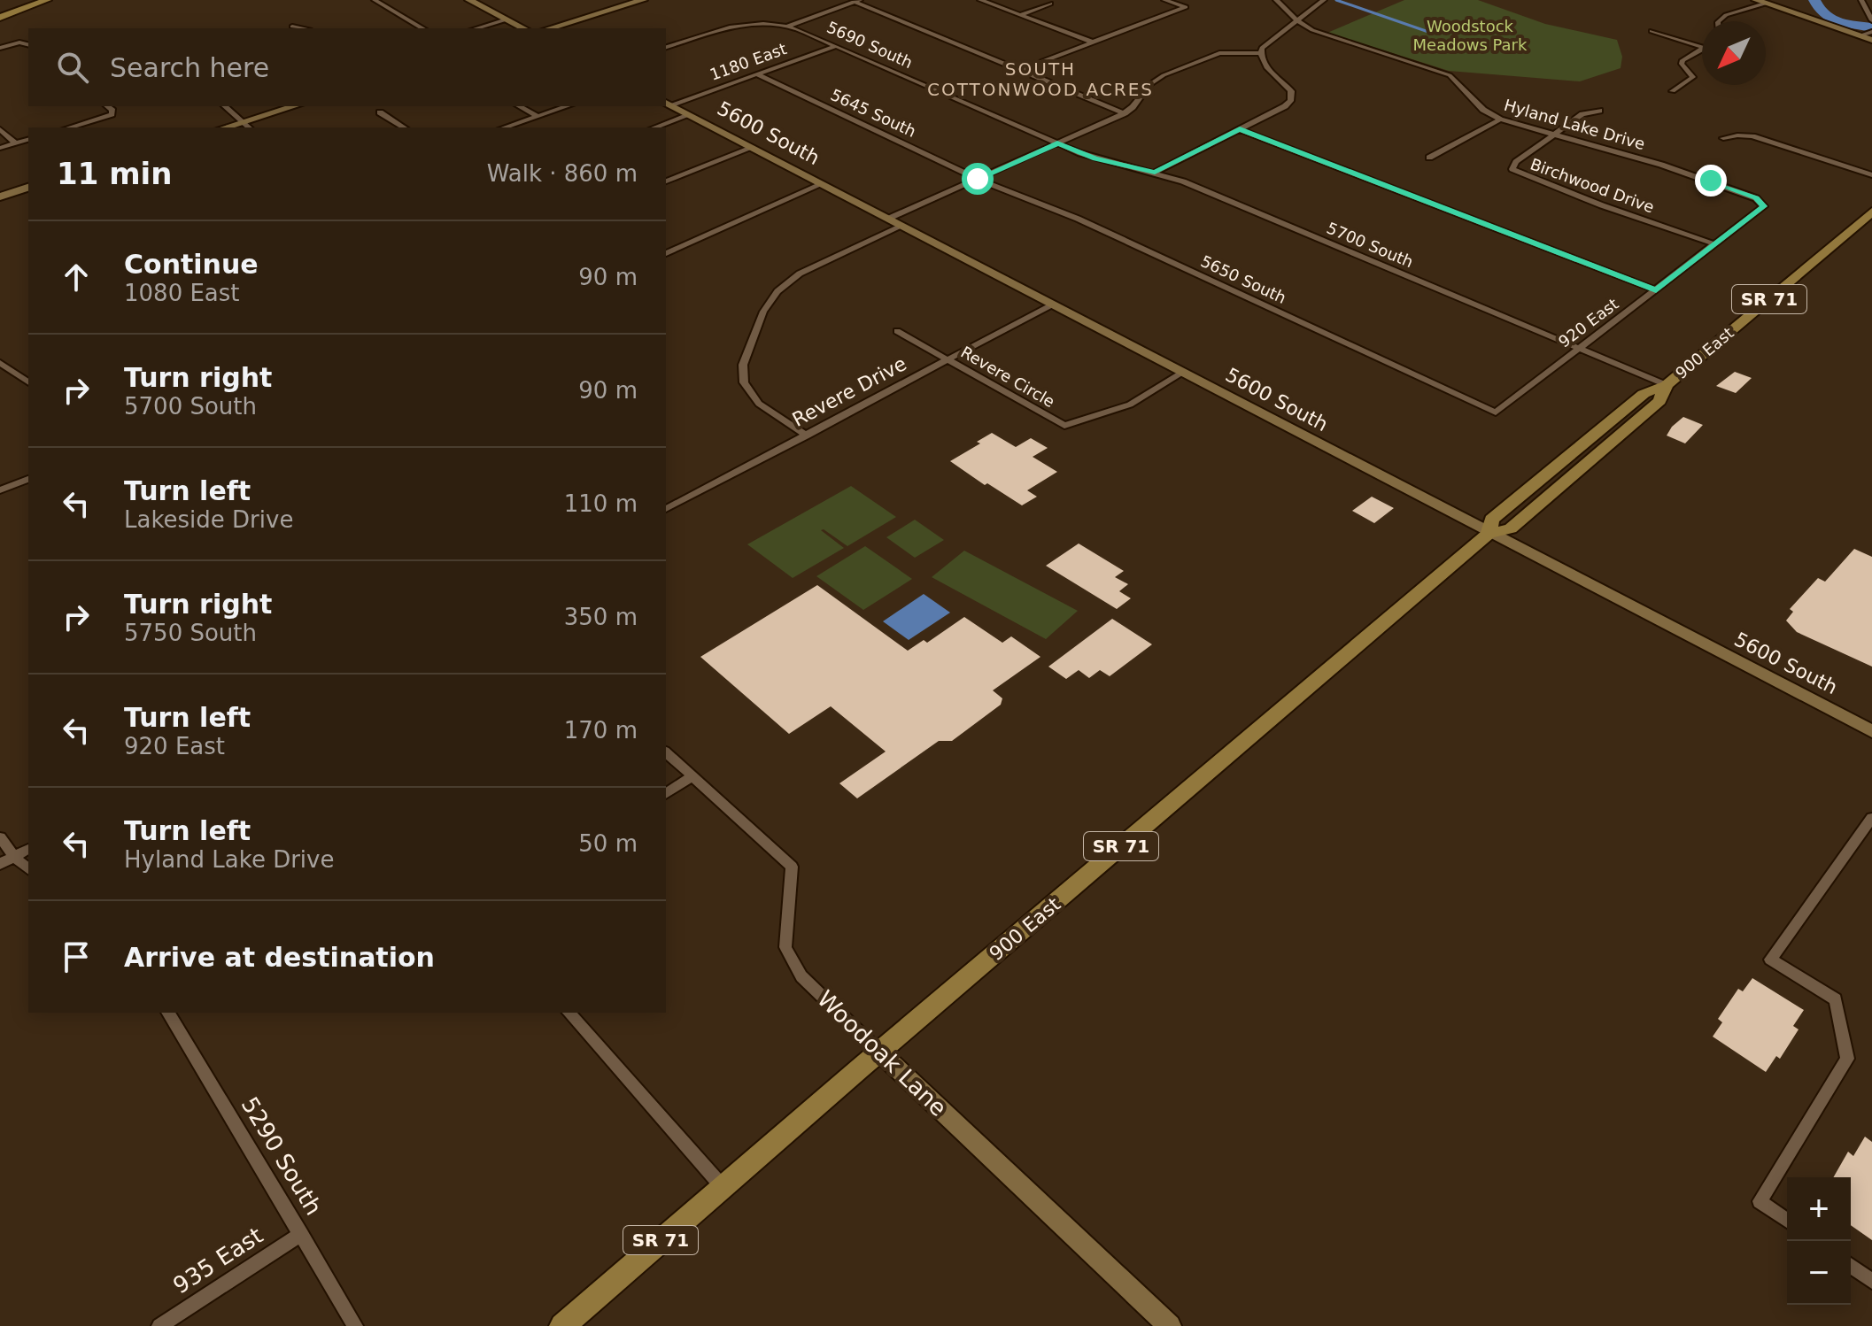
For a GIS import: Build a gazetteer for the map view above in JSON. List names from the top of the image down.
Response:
{
  "streets": {
    "main road": [
      "5600 South",
      "SR 71",
      "900 East",
      "Woodoak Lane"
    ],
    "street": [
      "5690 South",
      "1180 East",
      "5645 South",
      "Hyland Lake Drive",
      "Birchwood Drive",
      "5700 South",
      "5650 South",
      "920 East",
      "Revere Circle",
      "Revere Drive",
      "5290 South",
      "935 East"
    ]
  },
  "crossings": [
    ["5690 South", "1180 East"],
    ["5690 South", "5700 South"],
    ["1180 East", "5645 South"],
    ["1180 East", "5600 South"],
    ["5645 South", "5650 South"],
    ["Hyland Lake Drive", "Birchwood Drive"],
    ["Hyland Lake Drive", "920 East"],
    ["5600 South", "900 East"],
    ["5600 South", "Revere Circle"],
    ["5600 South", "Revere Drive"],
    ["Birchwood Drive", "920 East"],
    ["5700 South", "920 East"],
    ["5700 South", "900 East"],
    ["5650 South", "920 East"],
    ["900 East", "Woodoak Lane"],
    ["Revere Circle", "Revere Drive"],
    ["5290 South", "935 East"]
  ],
  "districts": ["SOUTH COTTONWOOD ACRES"],
  "parks": ["Woodstock Meadows Park"],
  "north": "bottom left",
  "page": {
    "search": "Search here",
    "heading": ["11 min", "Walk · 860 m"],
    "list": [
      ["Continue", "1080 East", "90 m"],
      ["Turn right", "5700 South", "90 m"],
      ["Turn left", "Lakeside Drive", "110 m"],
      ["Turn right", "5750 South", "350 m"],
      ["Turn left", "920 East", "170 m"],
      ["Turn left", "Hyland Lake Drive", "50 m"],
      "Arrive at destination"
    ],
    "map_buttons": ["+", "−"]
  }
}
